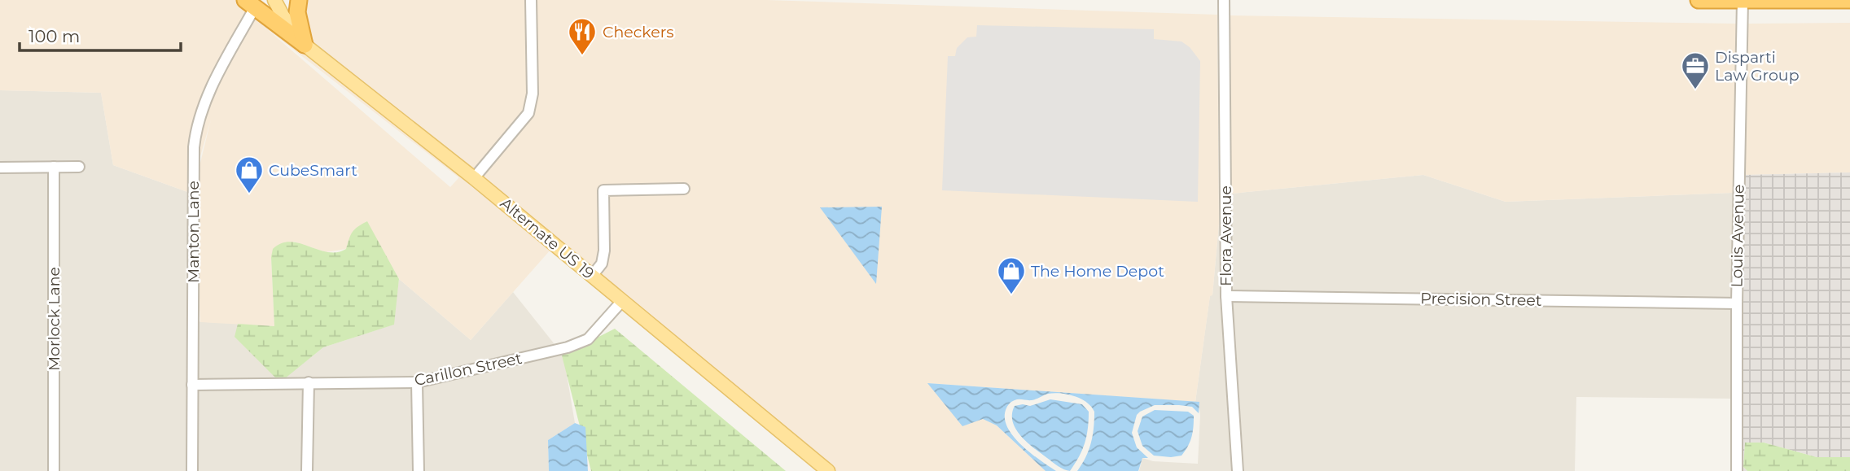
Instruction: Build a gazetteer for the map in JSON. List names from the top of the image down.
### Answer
{
  "streets": {
    "main road": ["Alternate US 19"],
    "street": [
      "Manton Lane",
      "Flora Avenue",
      "Louis Avenue",
      "Precision Street",
      "Morlock Lane",
      "Carillon Street"
    ]
  },
  "crossings": [
    ["Manton Lane", "Carillon Street"],
    ["Flora Avenue", "Precision Street"],
    ["Louis Avenue", "Precision Street"],
    ["Alternate US 19", "Carillon Street"]
  ],
  "places": {
    "restaurant": ["Checkers"],
    "office": ["Disparti Law Group"],
    "shop": ["CubeSmart", "The Home Depot"]
  },
  "scale_bar": "100 m"
}
